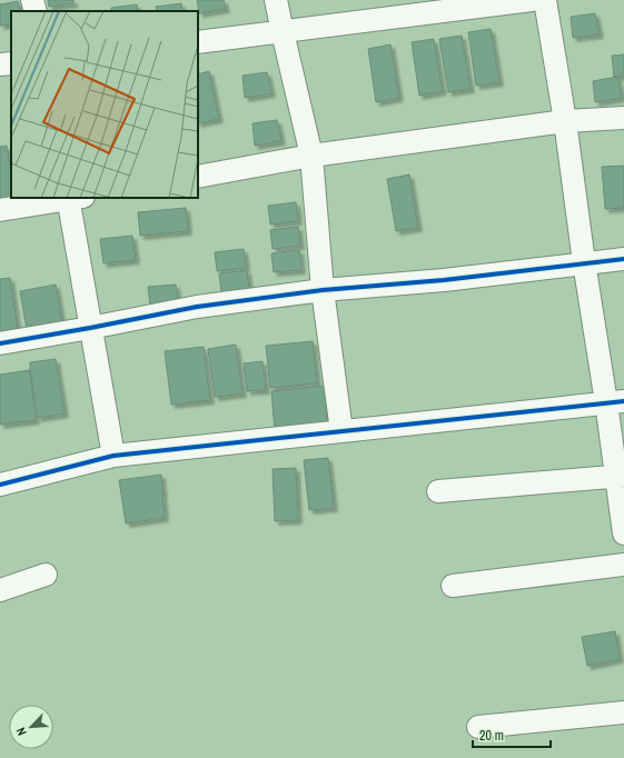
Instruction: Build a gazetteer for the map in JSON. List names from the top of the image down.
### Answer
{
  "scale_bar": "20 m",
  "north": "bottom left"
}
